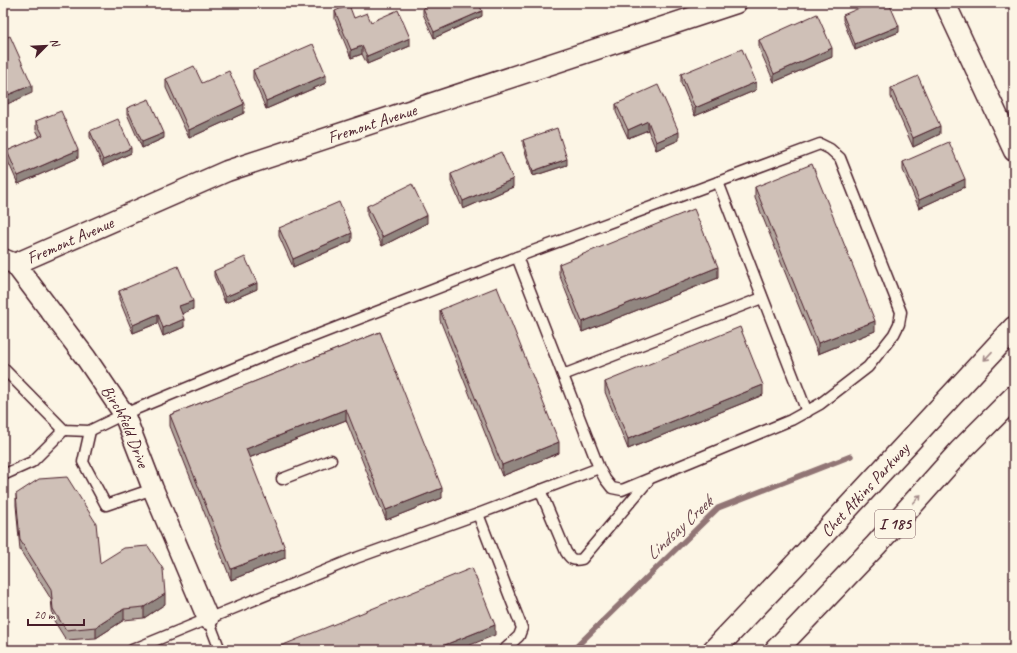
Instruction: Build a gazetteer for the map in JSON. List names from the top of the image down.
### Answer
{
  "streets": {
    "highway": ["Chet Atkins Parkway", "I 185"],
    "street": ["Fremont Avenue", "Birchfield Drive"]
  },
  "crossings": [
    ["Fremont Avenue", "Birchfield Drive"]
  ],
  "water": ["Lindsay Creek"],
  "scale_bar": "20 m",
  "north": "top right"
}
